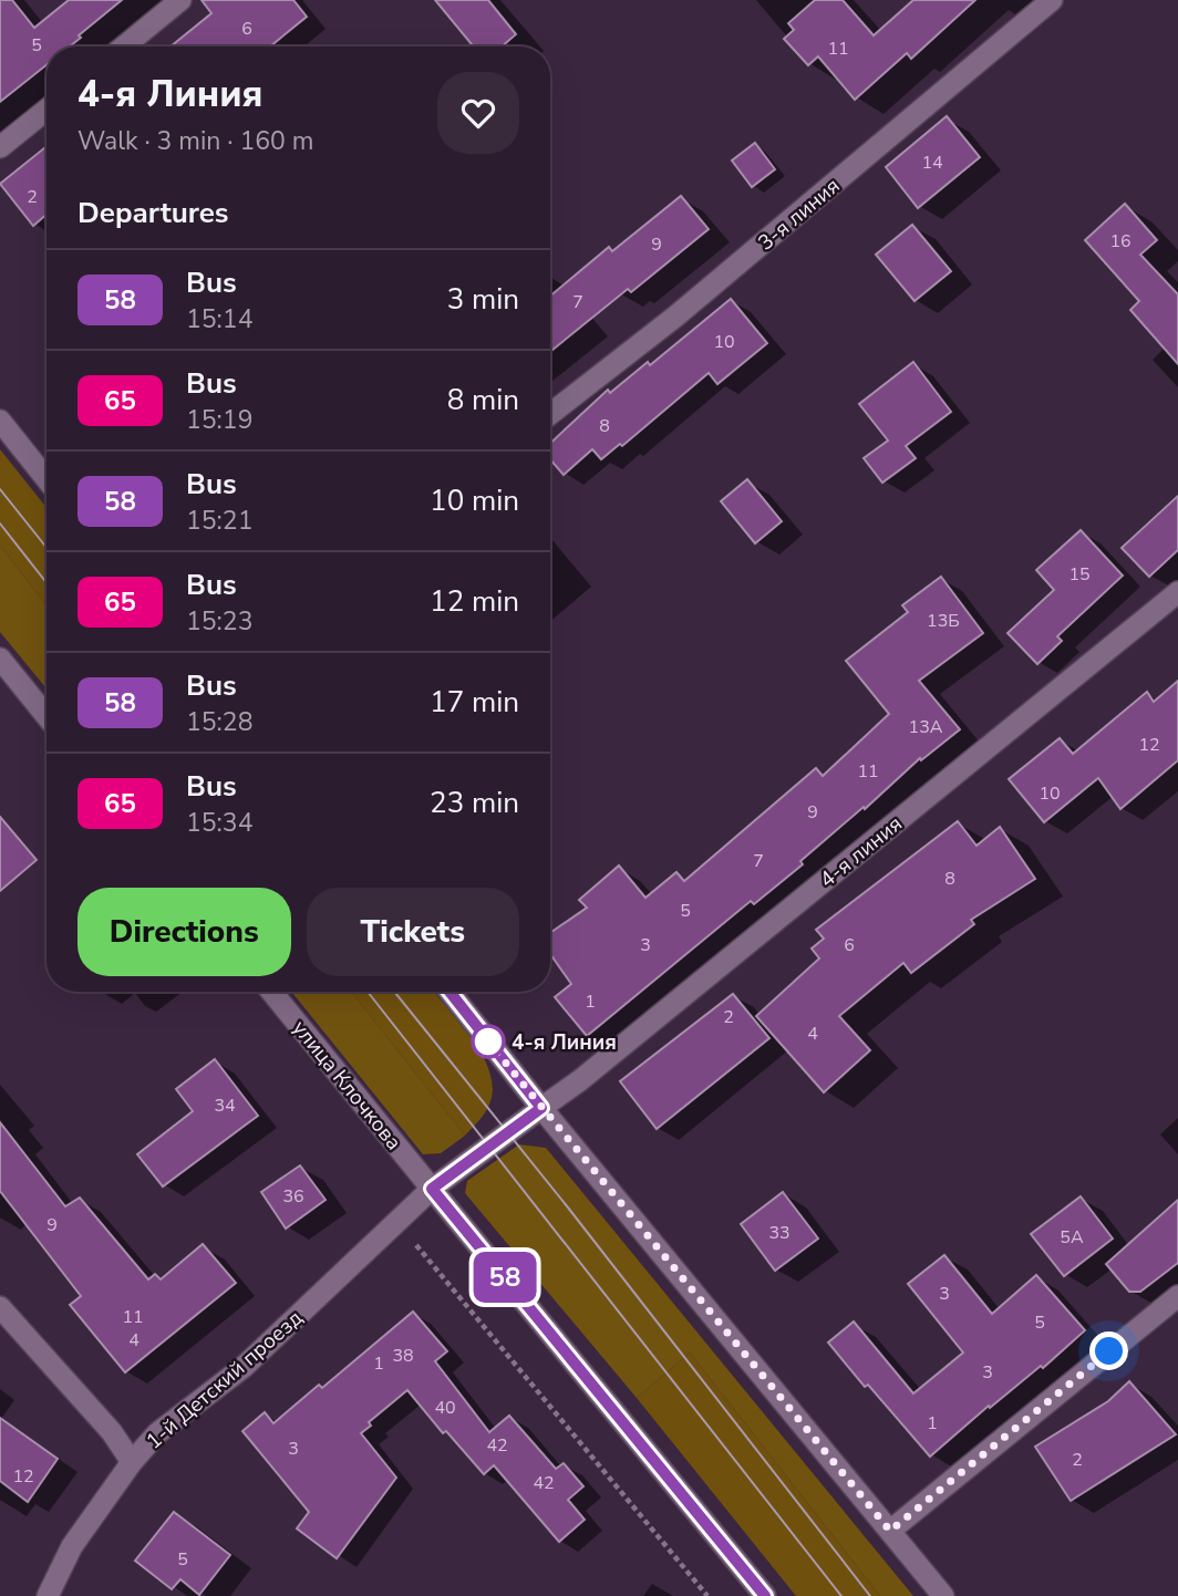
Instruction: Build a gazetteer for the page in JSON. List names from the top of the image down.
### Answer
{
  "streets": {
    "street": [
      "3-я линия",
      "4-я линия",
      "улица Клочкова",
      "1-й Детский проезд"
    ]
  },
  "crossings": [
    ["улица Клочкова", "1-й Детский проезд"]
  ],
  "places": ["4-я Линия"],
  "lines": ["bus line 58"],
  "house_numbers": [
    "6",
    "5",
    "11",
    "14",
    "2",
    "16",
    "9",
    "7",
    "10",
    "8",
    "15",
    "13Б",
    "13А",
    "12",
    "11",
    "10",
    "9",
    "7",
    "8",
    "5",
    "3",
    "6",
    "1",
    "2",
    "4",
    "34",
    "36",
    "9",
    "33",
    "5А",
    "3",
    "11",
    "5",
    "4",
    "38",
    "1",
    "3",
    "40",
    "1",
    "42",
    "3",
    "2",
    "12",
    "42",
    "5"
  ],
  "page": {
    "on_map": "58",
    "heading": [
      ["4-я Линия", "Walk · 3 min · 160 m"],
      "Departures"
    ],
    "list": [
      {
        "mark": "58",
        "name": "Bus",
        "note": "15:14",
        "value": "3 min"
      },
      {
        "mark": "65",
        "name": "Bus",
        "note": "15:19",
        "value": "8 min"
      },
      {
        "mark": "58",
        "name": "Bus",
        "note": "15:21",
        "value": "10 min"
      },
      {
        "mark": "65",
        "name": "Bus",
        "note": "15:23",
        "value": "12 min"
      },
      {
        "mark": "58",
        "name": "Bus",
        "note": "15:28",
        "value": "17 min"
      },
      {
        "mark": "65",
        "name": "Bus",
        "note": "15:34",
        "value": "23 min"
      }
    ],
    "buttons": ["Directions", "Tickets"]
  }
}
